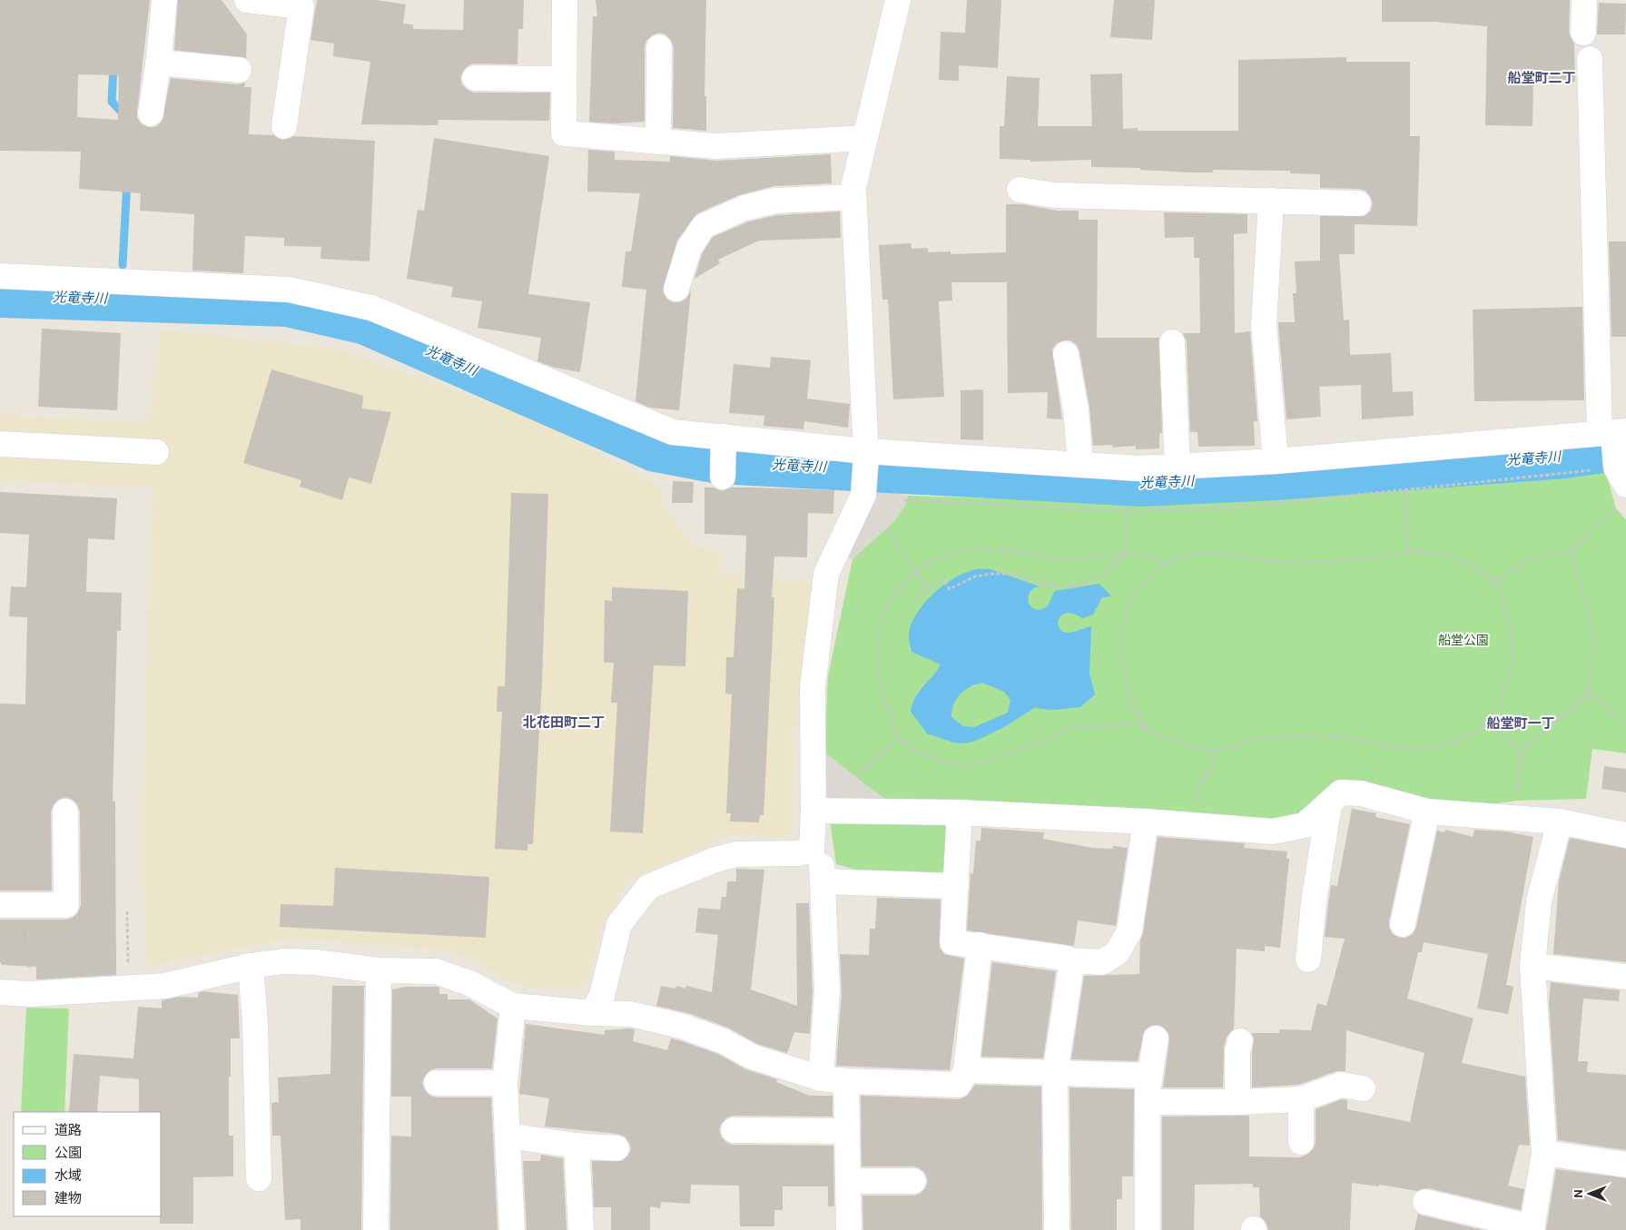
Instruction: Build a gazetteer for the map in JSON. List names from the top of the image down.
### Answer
{
  "districts": ["船堂町二丁", "北花田町二丁", "船堂町一丁"],
  "water": ["光竜寺川"],
  "parks": ["船堂公園"],
  "legend": [
    "道路",
    "公園",
    "水域",
    "建物"
  ],
  "north": "left"
}
